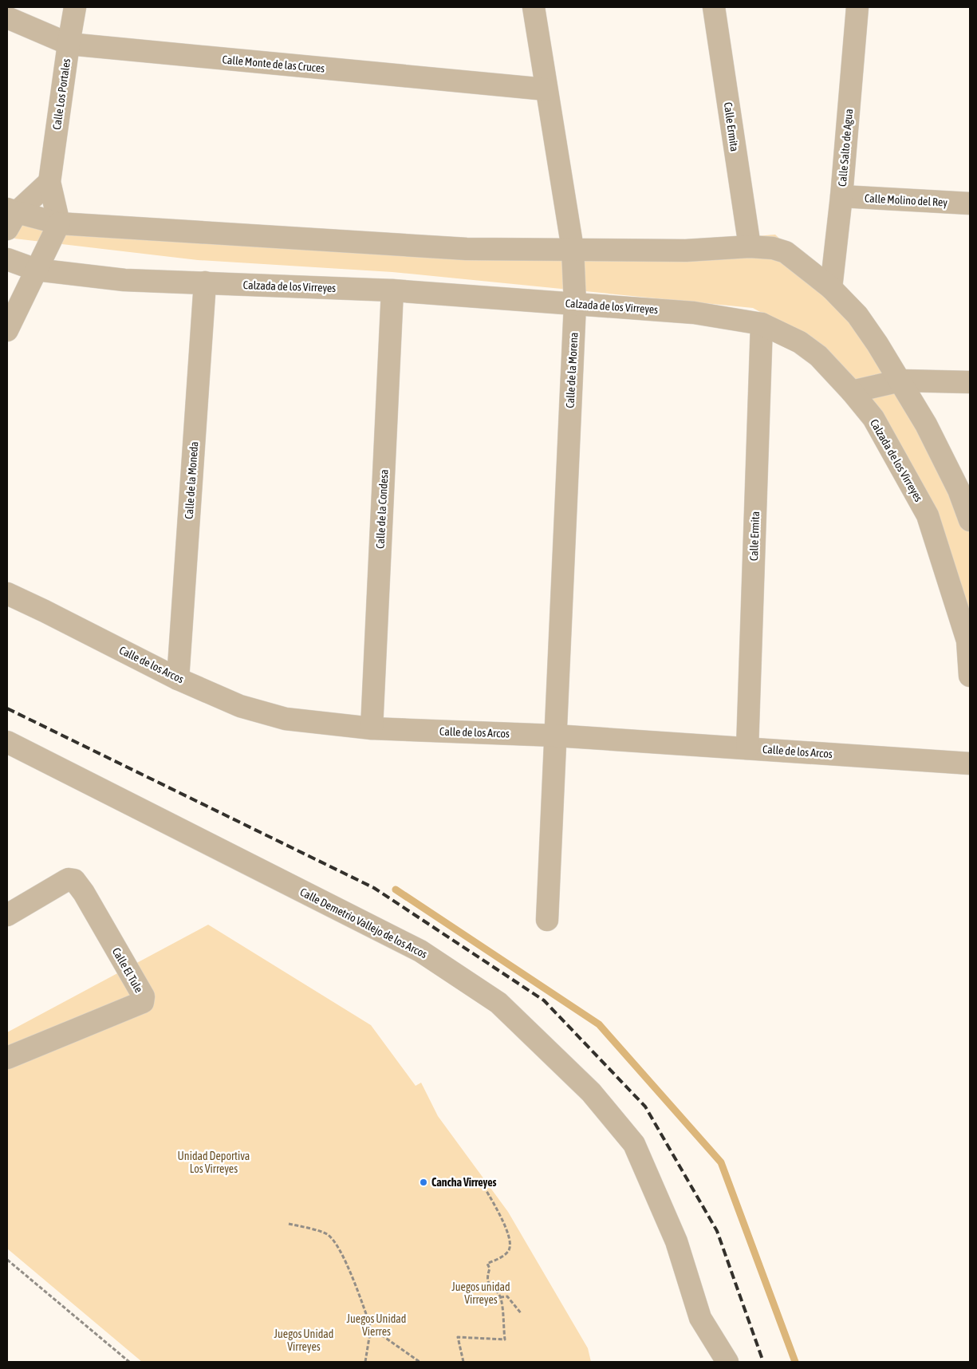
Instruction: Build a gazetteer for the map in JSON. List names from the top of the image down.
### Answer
{
  "streets": {
    "street": [
      "Calle Monte de las Cruces",
      "Calle Los Portales",
      "Calle Ermita",
      "Calle Salto de Agua",
      "Calle Molino del Rey",
      "Calzada de los Virreyes",
      "Calle de la Morena",
      "Calle de la Moneda",
      "Calle de la Condesa",
      "Calle de los Arcos",
      "Calle Demetrio Vallejo de los Arcos",
      "Calle El Tule"
    ]
  },
  "crossings": [
    ["Calle Monte de las Cruces", "Calle Los Portales"],
    ["Calle Monte de las Cruces", "Calle de la Morena"],
    ["Calle Ermita", "Calzada de los Virreyes"],
    ["Calle Ermita", "Calle de los Arcos"],
    ["Calle Salto de Agua", "Calle Molino del Rey"],
    ["Calzada de los Virreyes", "Calle de la Morena"],
    ["Calzada de los Virreyes", "Calle de la Moneda"],
    ["Calzada de los Virreyes", "Calle de la Condesa"],
    ["Calle de la Morena", "Calle de los Arcos"],
    ["Calle de la Moneda", "Calle de los Arcos"],
    ["Calle de la Condesa", "Calle de los Arcos"]
  ],
  "parks": [
    "Unidad Deportiva Los Virreyes",
    "Juegos unidad Virreyes",
    "Juegos Unidad Vierres",
    "Juegos Unidad Virreyes"
  ],
  "places": ["Cancha Virreyes"]
}
